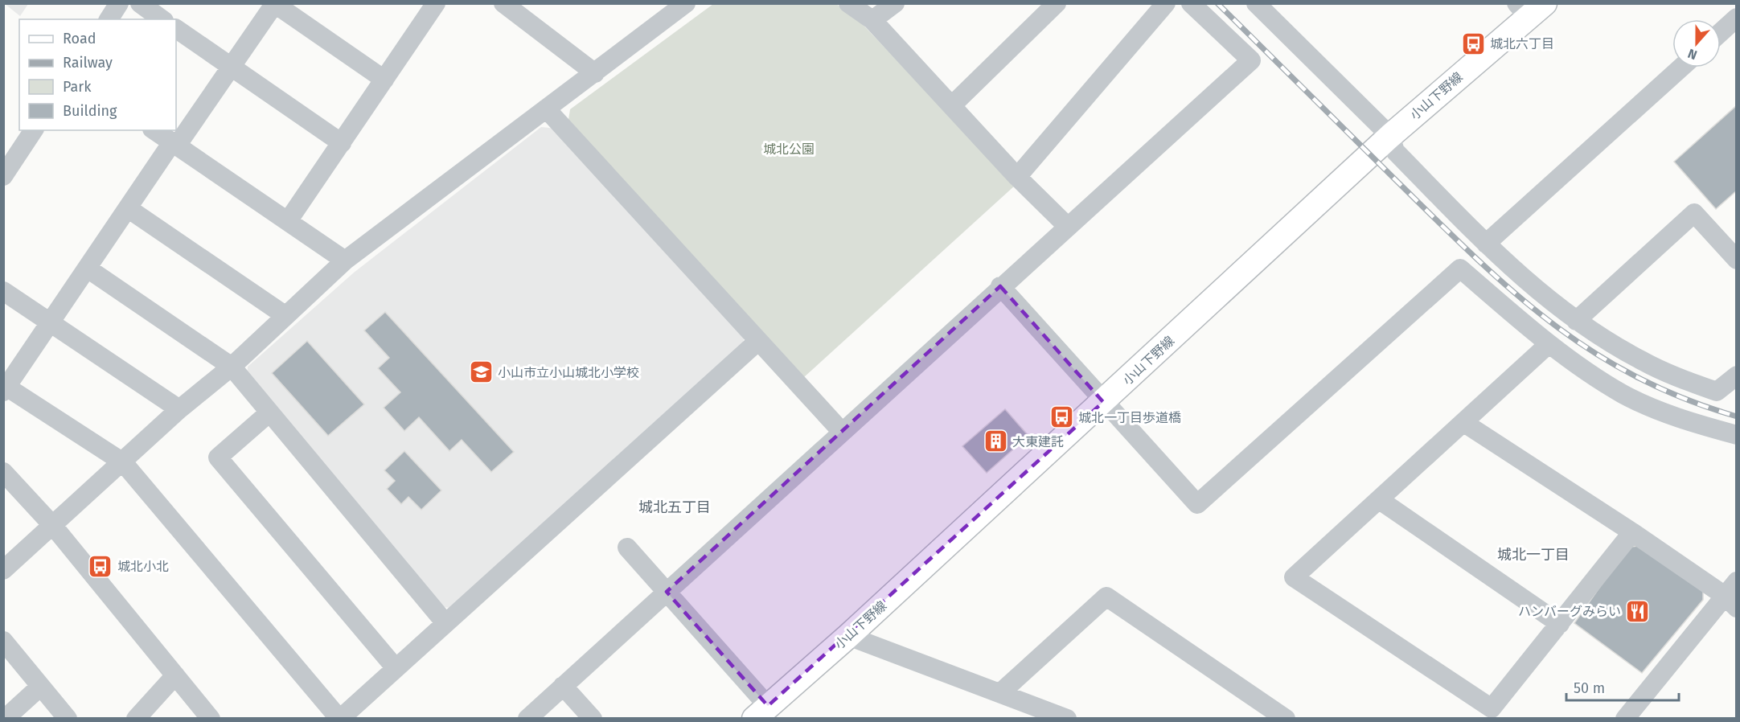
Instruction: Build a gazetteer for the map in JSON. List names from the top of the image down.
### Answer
{
  "streets": {
    "main road": ["小山下野線"]
  },
  "districts": ["城北五丁目", "城北一丁目"],
  "parks": ["城北公園"],
  "places": {
    "bus stop": ["城北六丁目", "城北一丁目歩道橋", "城北小北"],
    "school or university": ["小山市立小山城北小学校"],
    "building": ["大東建託"],
    "restaurant": ["ハンバーグみらい"]
  },
  "legend": [
    "Road",
    "Railway",
    "Park",
    "Building"
  ],
  "scale_bar": "50 m",
  "north": "bottom"
}
